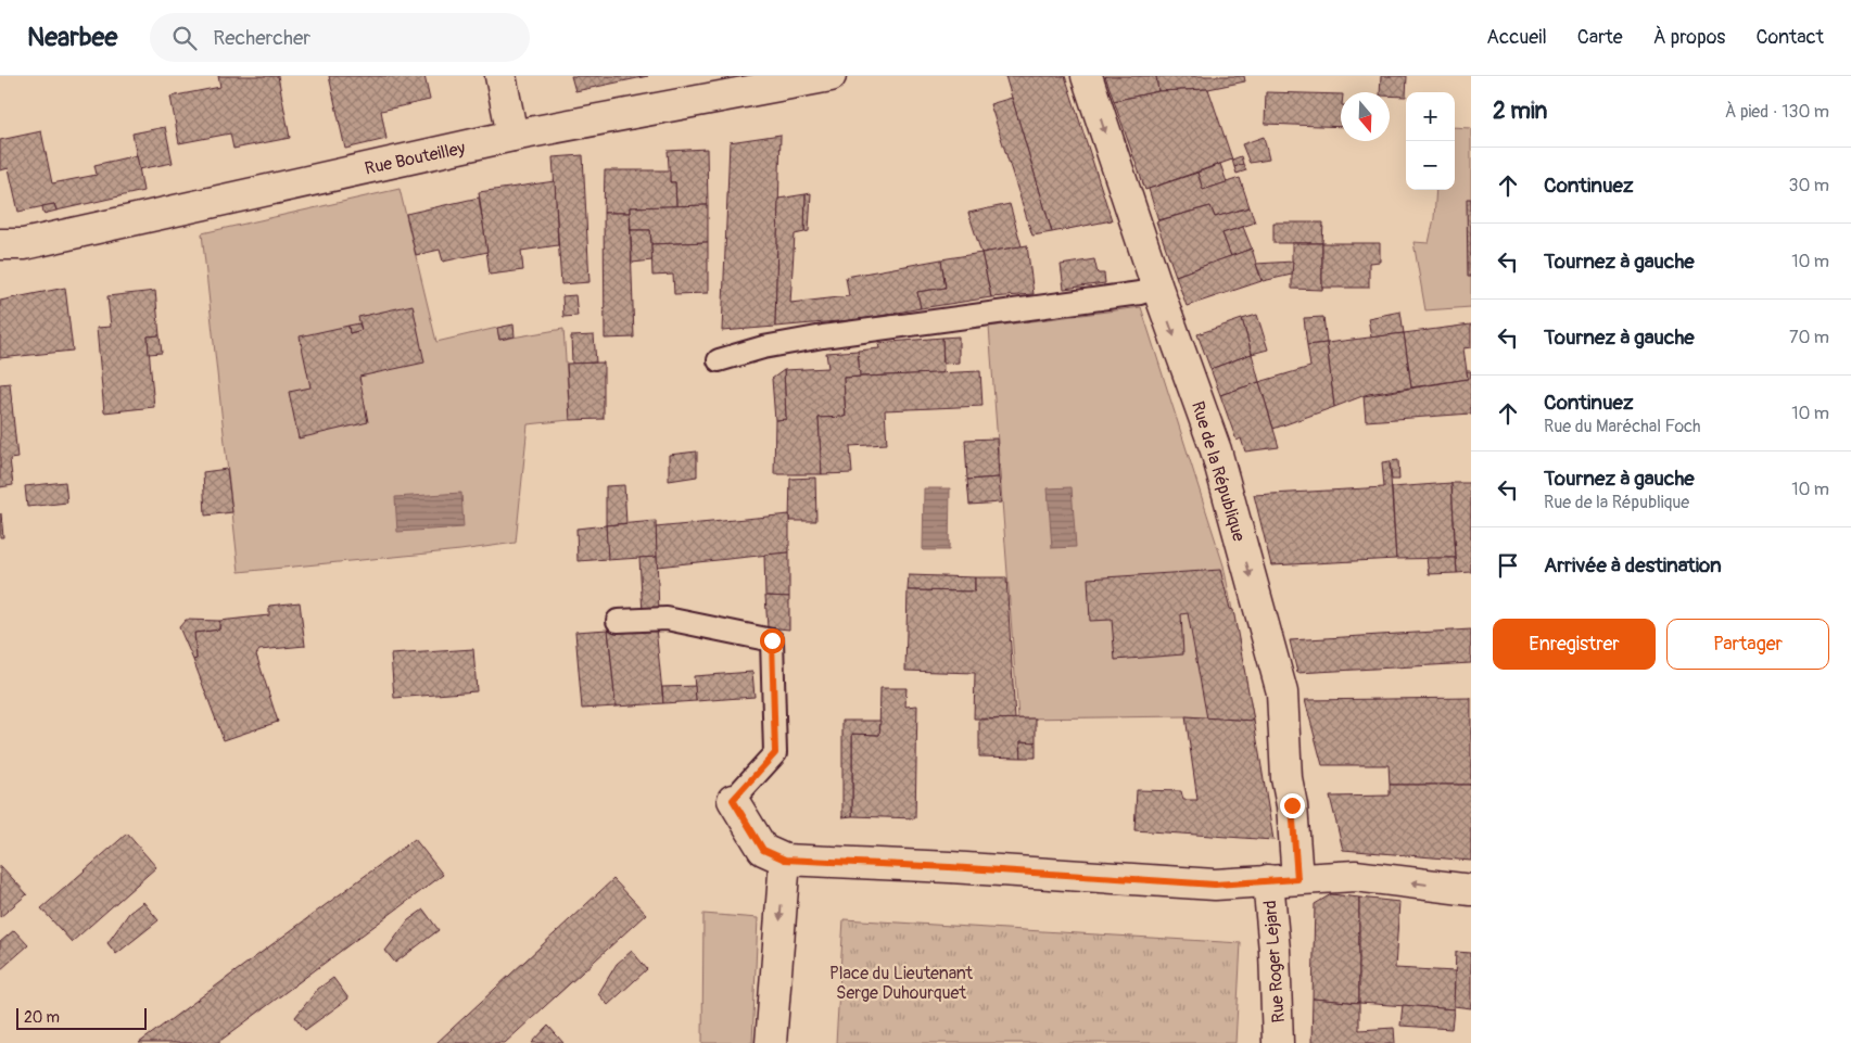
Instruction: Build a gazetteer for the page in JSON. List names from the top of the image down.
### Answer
{
  "streets": {
    "street": ["Rue Bouteilley", "Rue de la République", "Rue Roger Lejard"]
  },
  "one_way": ["Rue de la République"],
  "parks": ["Place du Lieutenant Serge Duhourquet"],
  "scale_bar": "20 m",
  "north": "bottom",
  "page": {
    "header": "Nearbee",
    "search": "Rechercher",
    "nav": [
      "Accueil",
      "Carte",
      "À propos",
      "Contact"
    ],
    "heading": ["2 min", "À pied · 130 m"],
    "map_buttons": ["+", "−"],
    "list": [
      ["Continuez", "30 m"],
      ["Tournez à gauche", "10 m"],
      ["Tournez à gauche", "70 m"],
      ["Continuez", "Rue du Maréchal Foch", "10 m"],
      ["Tournez à gauche", "Rue de la République", "10 m"],
      "Arrivée à destination"
    ],
    "buttons": ["Enregistrer", "Partager"],
    "scale": "20 m"
  }
}
